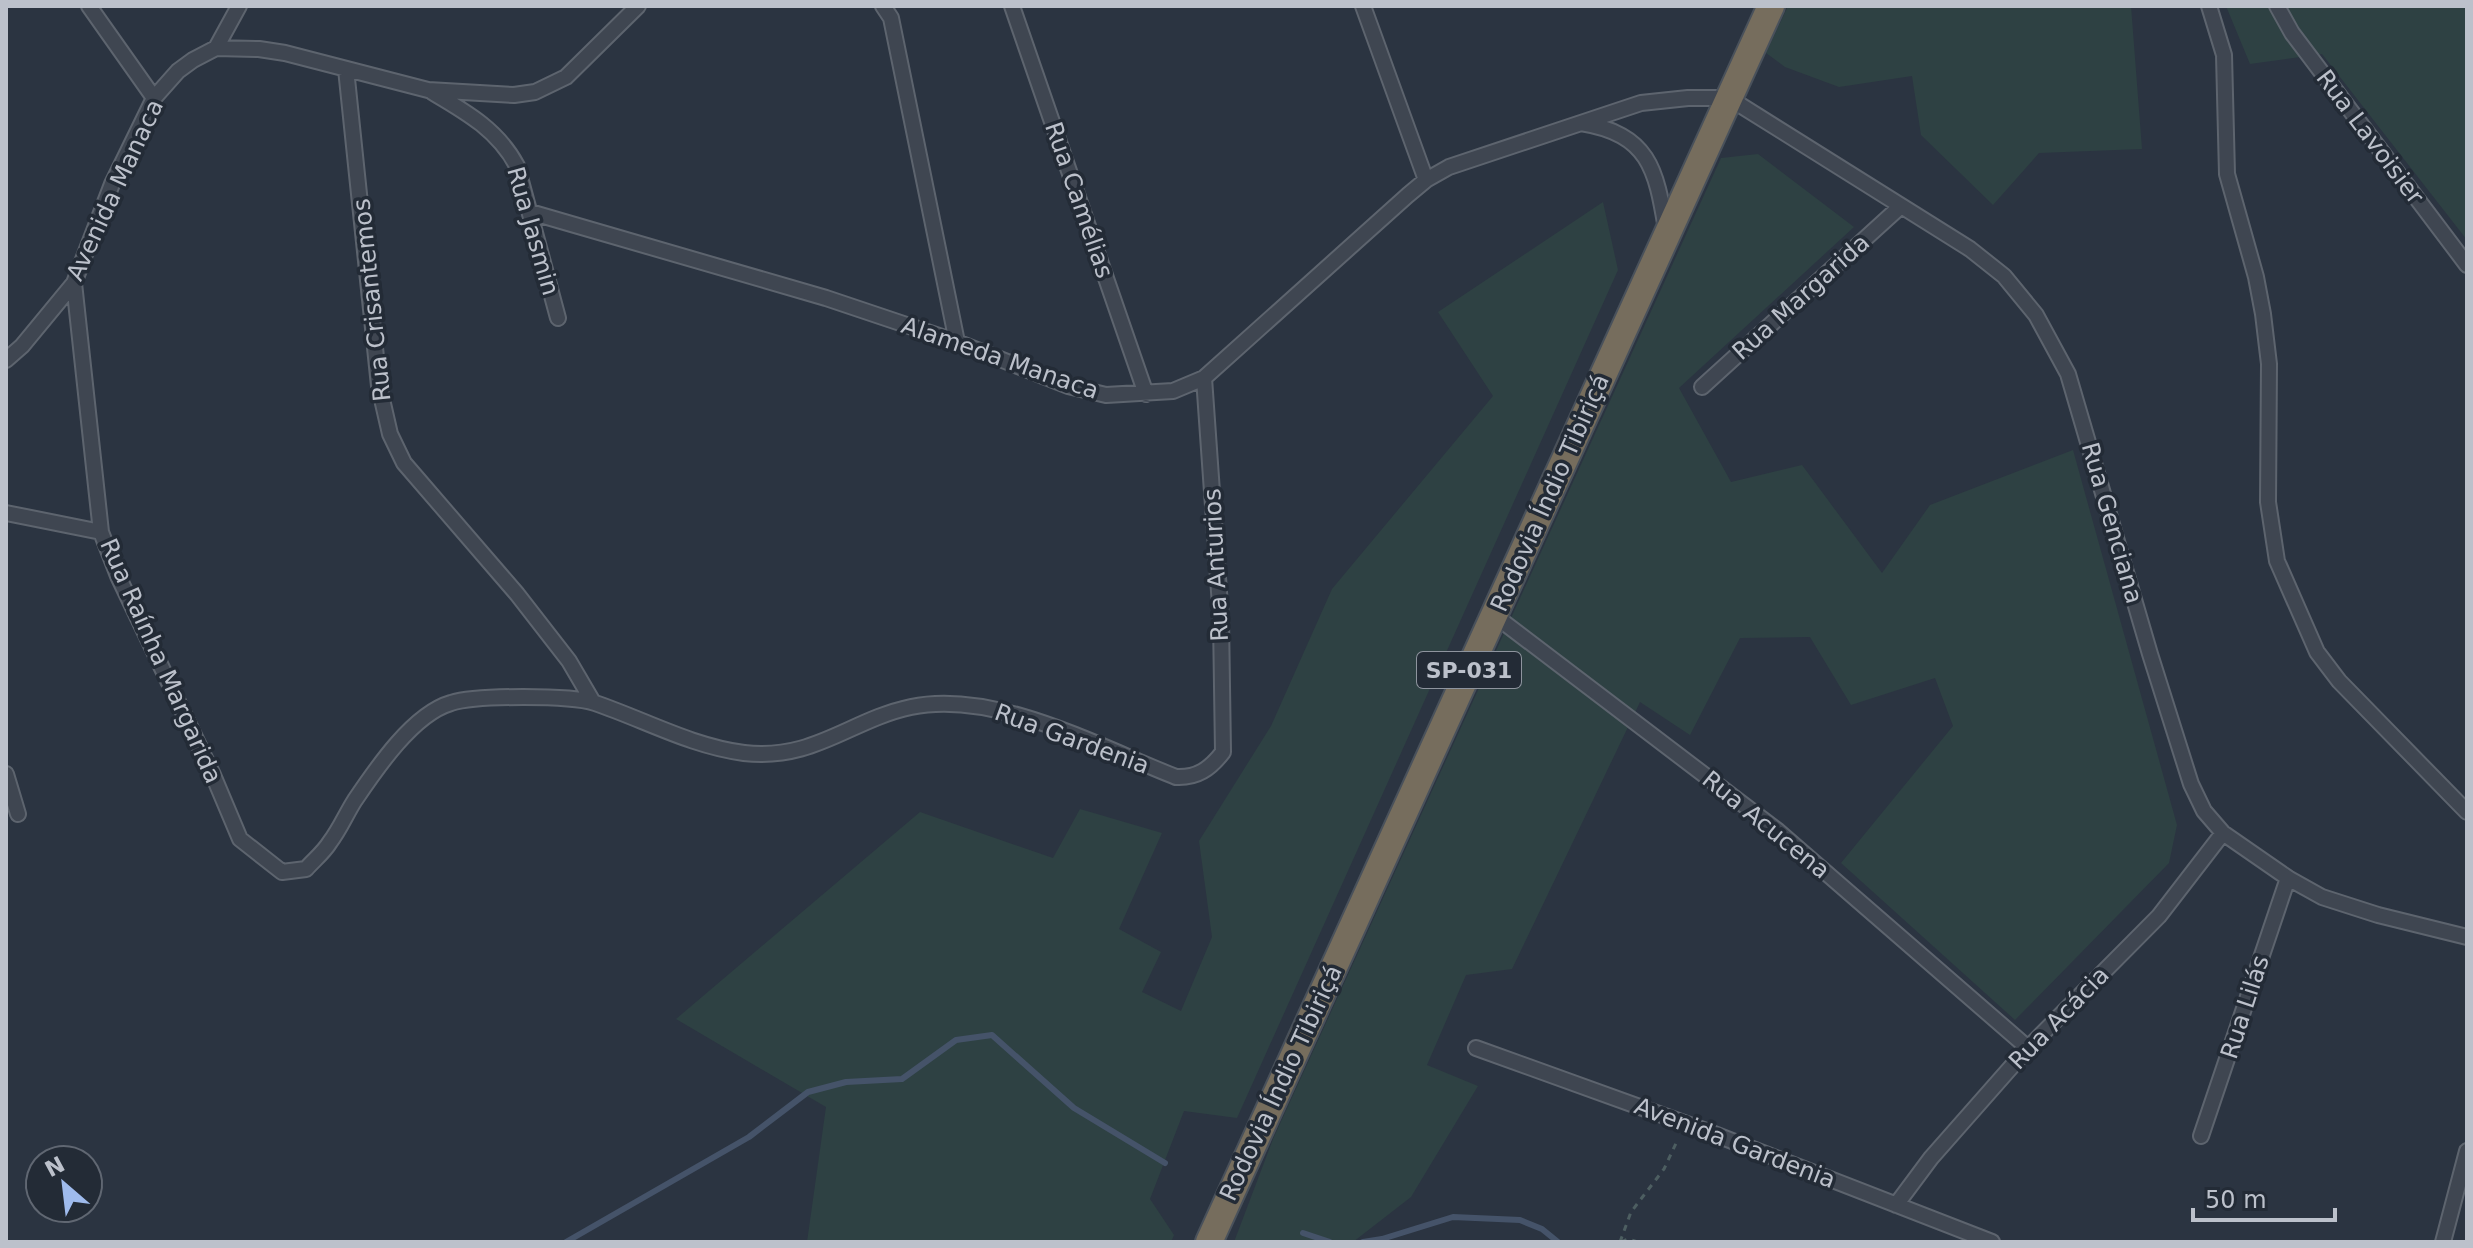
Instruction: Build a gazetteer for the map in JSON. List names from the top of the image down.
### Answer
{
  "streets": {
    "highway": ["Rodovia Índio Tibiriçá", "SP-031"],
    "street": [
      "Rua Lavoisier",
      "Avenida Manaca",
      "Rua Camélias",
      "Rua Jasmin",
      "Rua Margarida",
      "Rua Crisantemos",
      "Alameda Manaca",
      "Rua Genciana",
      "Rua Anturios",
      "Rua Raínha Margarida",
      "Rua Gardenia",
      "Rua Acucena",
      "Rua Lilás",
      "Rua Acácia",
      "Avenida Gardenia"
    ]
  },
  "crossings": [
    ["Avenida Manaca", "Rua Raínha Margarida"],
    ["Rua Camélias", "Alameda Manaca"],
    ["Rua Jasmin", "Alameda Manaca"],
    ["Rua Margarida", "Rua Genciana"],
    ["Rua Crisantemos", "Rua Gardenia"],
    ["Alameda Manaca", "Rodovia Índio Tibiriçá"],
    ["Alameda Manaca", "Rua Genciana"],
    ["Alameda Manaca", "Rua Anturios"],
    ["Rodovia Índio Tibiriçá", "Rua Genciana"],
    ["Rodovia Índio Tibiriçá", "Rua Acucena"],
    ["Rua Genciana", "Rua Lilás"],
    ["Rua Genciana", "Rua Acácia"],
    ["Rua Anturios", "Rua Gardenia"],
    ["Rua Raínha Margarida", "Rua Gardenia"],
    ["Rua Acucena", "Rua Acácia"],
    ["Rua Acácia", "Avenida Gardenia"]
  ],
  "scale_bar": "50 m",
  "north": "top left"
}
